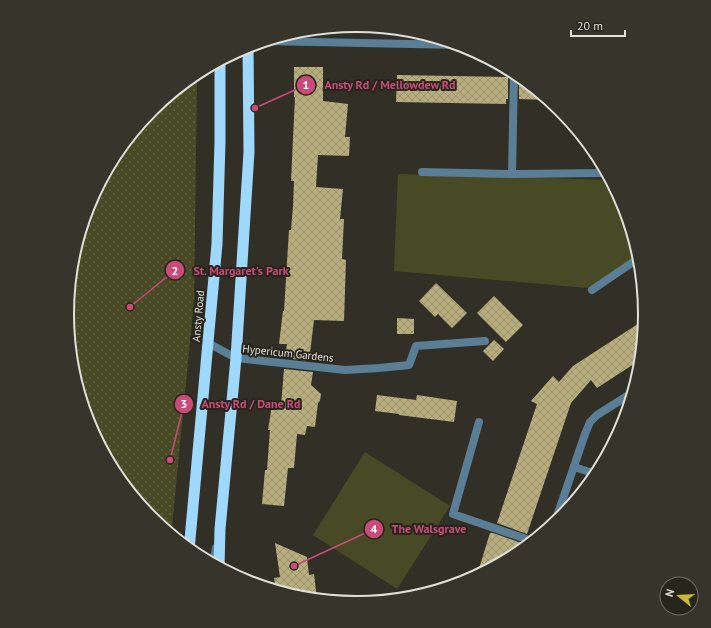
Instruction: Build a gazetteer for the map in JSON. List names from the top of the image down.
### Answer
{
  "streets": {
    "highway": ["Ansty Road"],
    "street": ["Hypericum Gardens"]
  },
  "crossings": [
    ["Ansty Road", "Hypericum Gardens"]
  ],
  "places": [
    "Ansty Rd / Mellowdew Rd",
    "St. Margaret's Park",
    "Ansty Rd / Dane Rd",
    "The Walsgrave"
  ],
  "scale_bar": "20 m",
  "north": "left"
}
